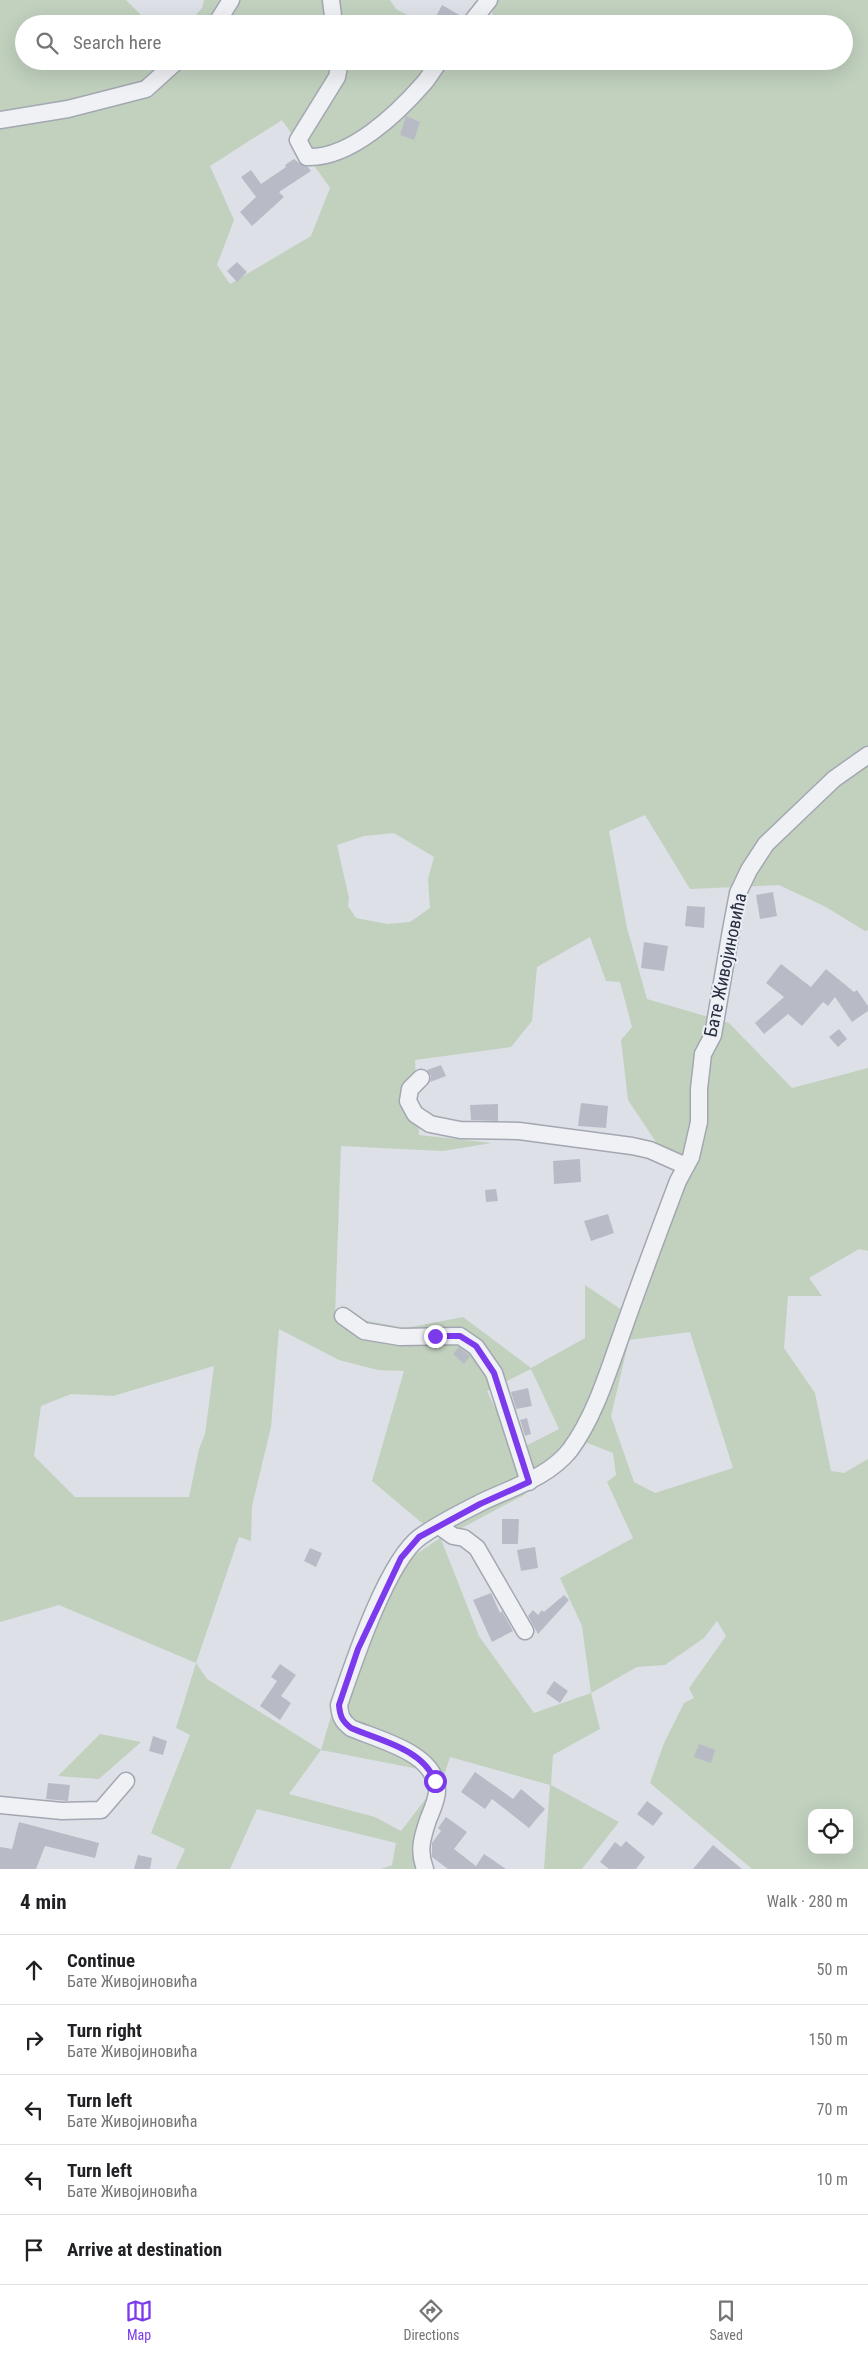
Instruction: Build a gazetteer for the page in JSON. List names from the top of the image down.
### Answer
{
  "streets": {
    "street": ["Бате Живојиновића"]
  },
  "page": {
    "search": "Search here",
    "heading": ["4 min", "Walk · 280 m"],
    "list": [
      ["Continue", "Бате Живојиновића", "50 m"],
      ["Turn right", "Бате Живојиновића", "150 m"],
      ["Turn left", "Бате Живојиновића", "70 m"],
      ["Turn left", "Бате Живојиновића", "10 m"],
      "Arrive at destination"
    ],
    "nav": ["Map", "Directions", "Saved"]
  }
}
